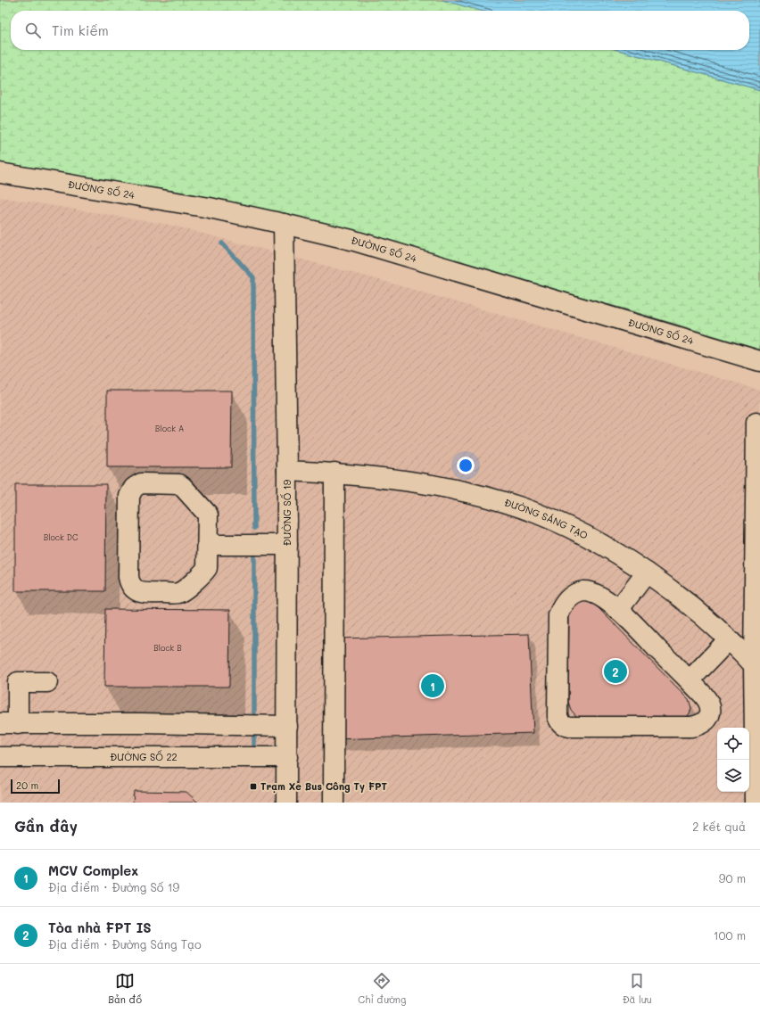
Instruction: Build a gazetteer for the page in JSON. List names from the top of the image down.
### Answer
{
  "streets": {
    "street": [
      "ĐƯỜNG SỐ 24",
      "ĐƯỜNG SỐ 19",
      "ĐƯỜNG SÁNG TẠO",
      "ĐƯỜNG SỐ 22"
    ]
  },
  "crossings": [
    ["ĐƯỜNG SỐ 24", "ĐƯỜNG SỐ 19"],
    ["ĐƯỜNG SỐ 19", "ĐƯỜNG SÁNG TẠO"],
    ["ĐƯỜNG SỐ 19", "ĐƯỜNG SỐ 22"]
  ],
  "places": {
    "transit": ["Trạm Xe Bus Công Ty FPT"]
  },
  "house_numbers": ["Block A", "Block DC", "Block B"],
  "scale_bar": "20 m",
  "page": {
    "search": "Tìm kiếm",
    "pins": ["2", "1"],
    "scale": "20 m",
    "heading": ["Gần đây", "2 kết quả"],
    "list": [
      {
        "mark": "1",
        "name": "MCV Complex",
        "note": "Địa điểm · Đường Số 19",
        "value": "90 m"
      },
      {
        "mark": "2",
        "name": "Tòa nhà FPT IS",
        "note": "Địa điểm · Đường Sáng Tạo",
        "value": "100 m"
      }
    ],
    "nav": ["Bản đồ", "Chỉ đường", "Đã lưu"]
  }
}
